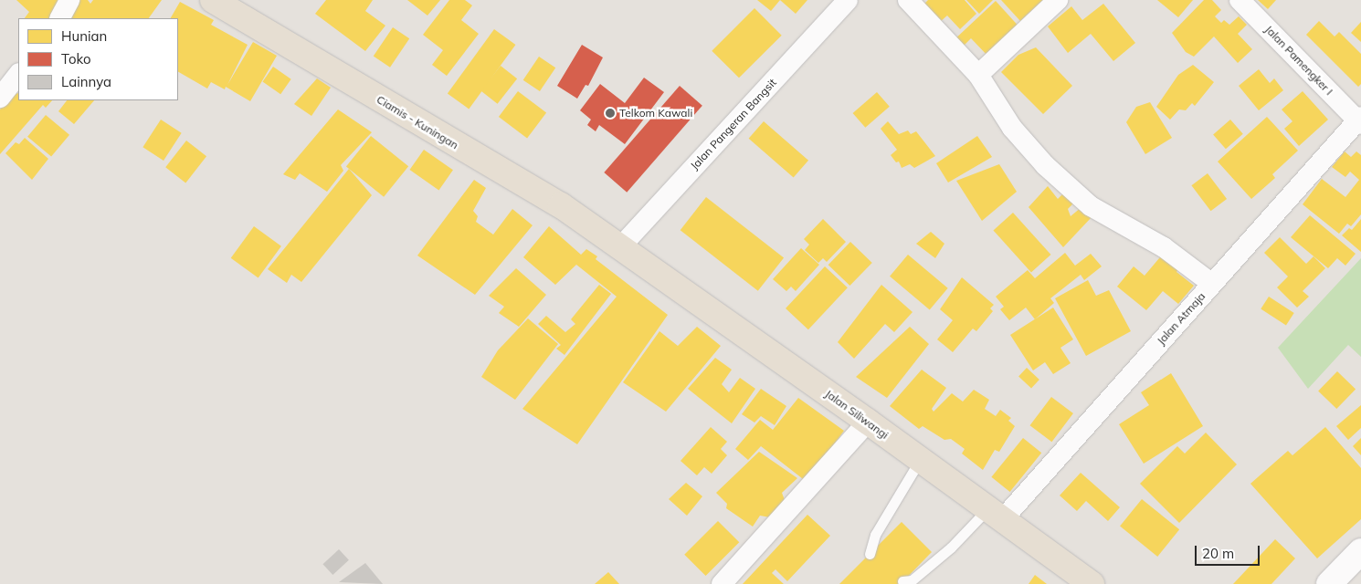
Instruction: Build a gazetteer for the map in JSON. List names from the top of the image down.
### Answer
{
  "streets": {
    "highway": ["Ciamis - Kuningan", "Jalan Siliwangi"],
    "street": ["Jalan Pamengker I", "Jalan Pangeran Bangsit", "Jalan Atmaja"]
  },
  "crossings": [
    ["Jalan Pamengker I", "Jalan Atmaja"],
    ["Ciamis - Kuningan", "Jalan Pangeran Bangsit"],
    ["Ciamis - Kuningan", "Jalan Siliwangi"],
    ["Jalan Pangeran Bangsit", "Jalan Siliwangi"],
    ["Jalan Atmaja", "Jalan Siliwangi"]
  ],
  "places": ["Telkom Kawali"],
  "legend": ["Hunian", "Toko", "Lainnya"],
  "scale_bar": "20 m"
}
